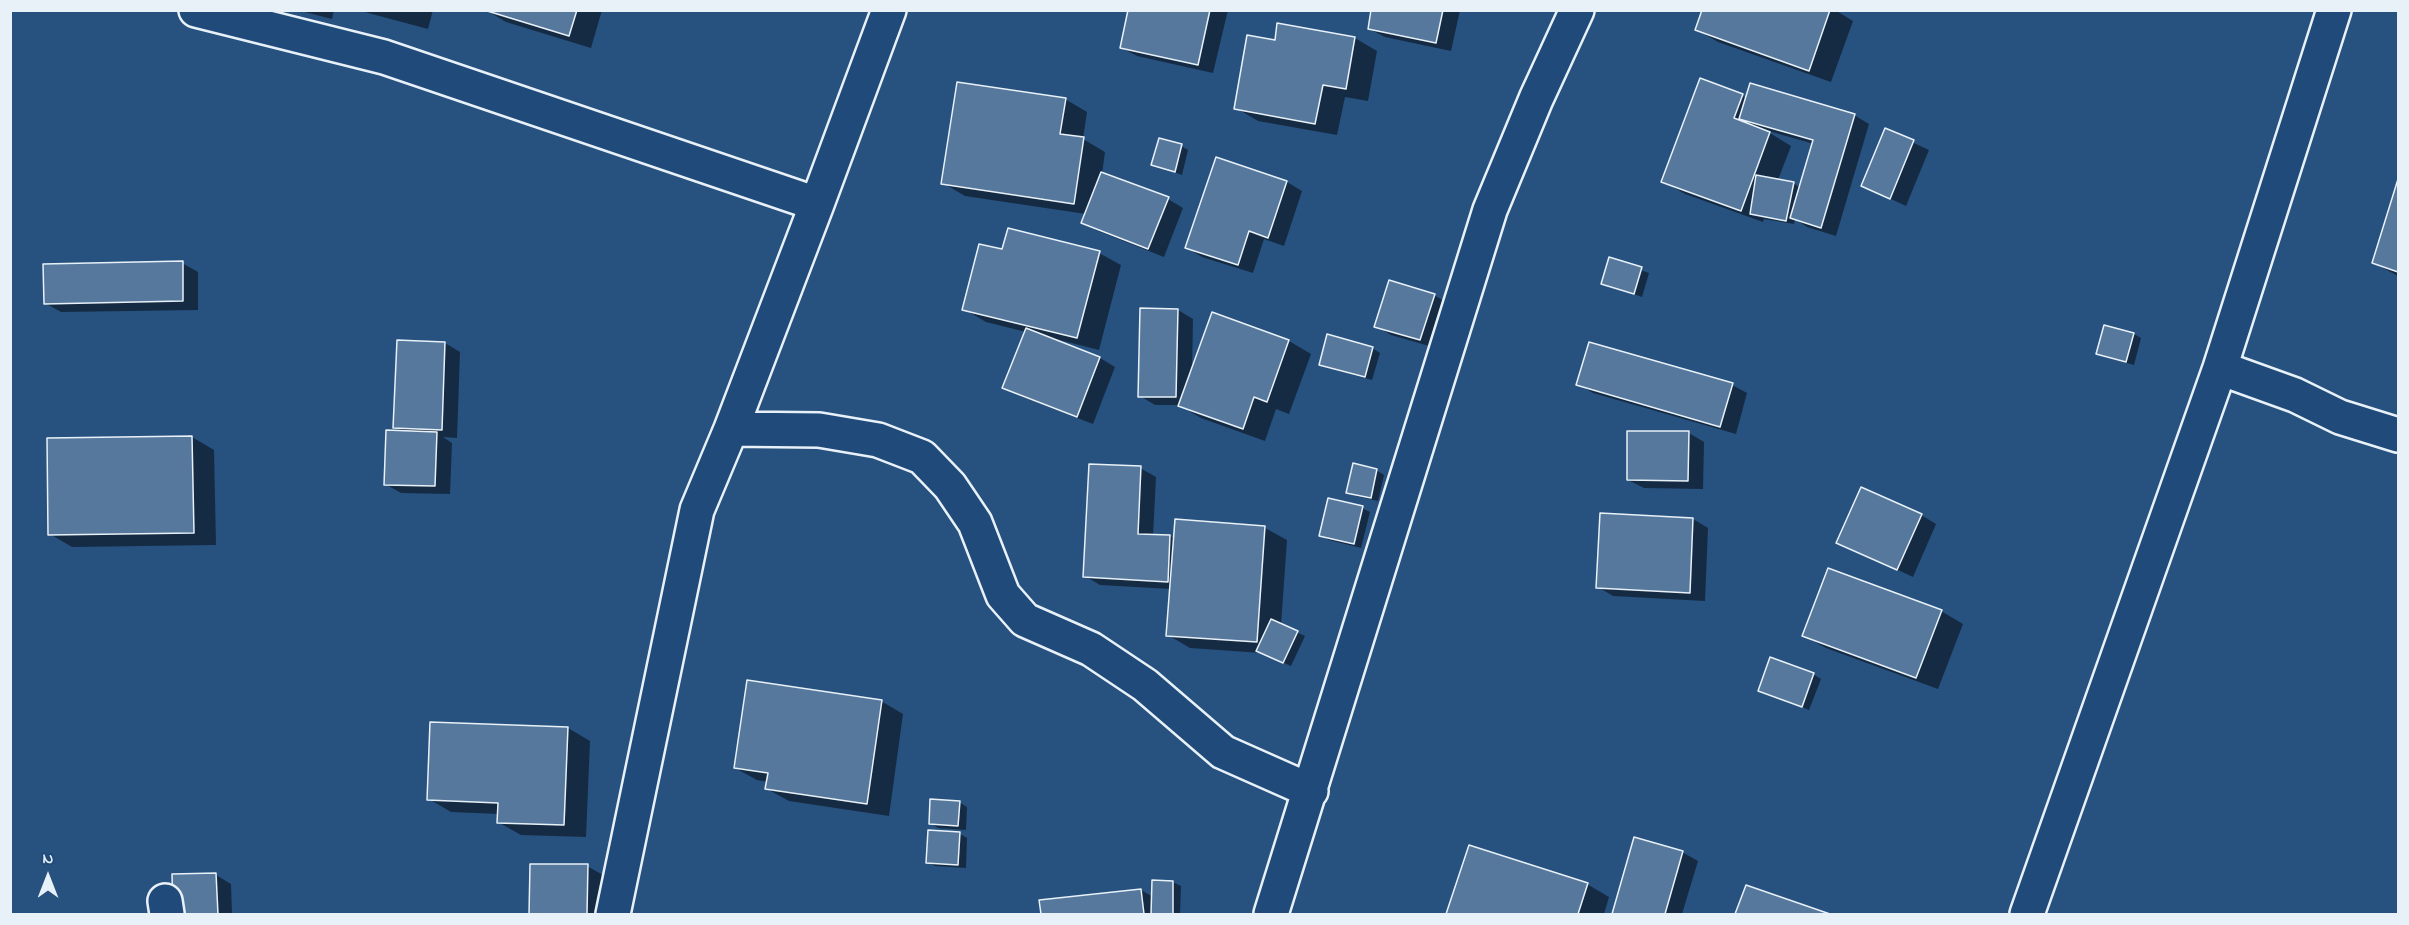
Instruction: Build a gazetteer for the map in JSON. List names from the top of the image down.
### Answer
{
  "north": "top"
}
